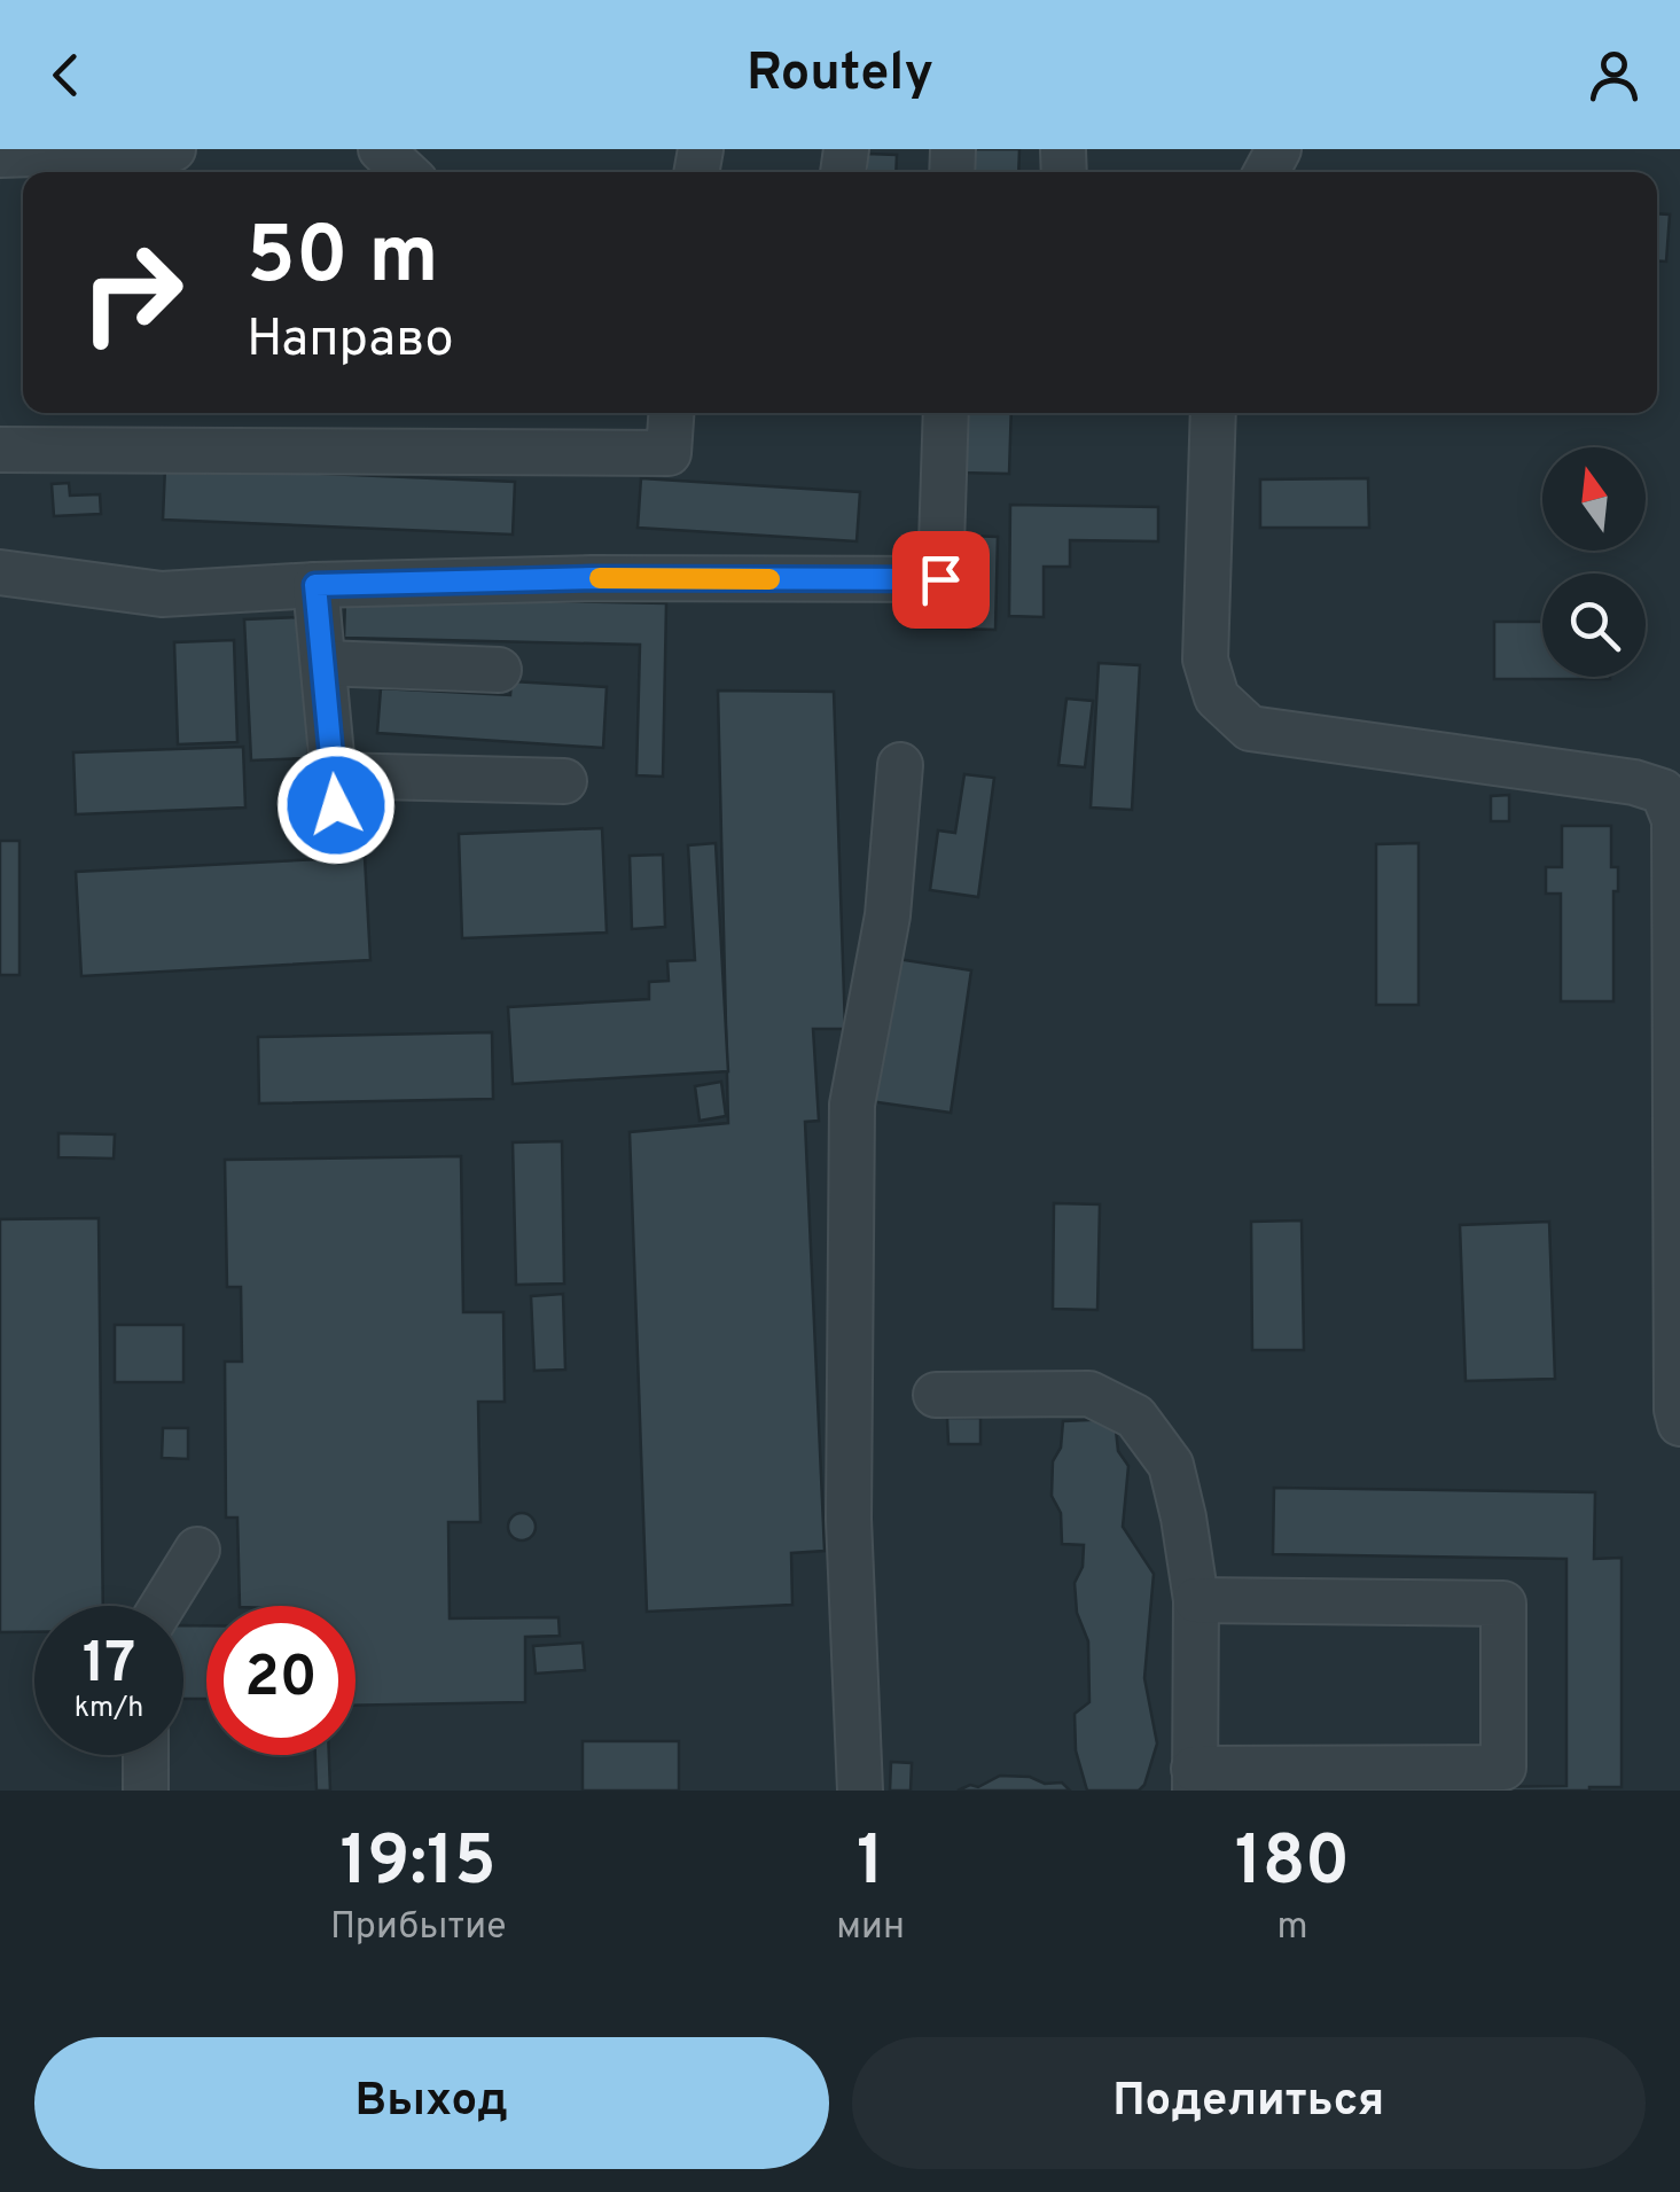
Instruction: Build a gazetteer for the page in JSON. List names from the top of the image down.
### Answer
{
  "north": "top",
  "page": {
    "header": "Routely",
    "turn": ["50 m", "Направо"],
    "speed": "17 km/h",
    "limit": "20",
    "eta": [
      "19:15",
      "Прибытие",
      "1",
      "мин",
      "180",
      "m"
    ],
    "buttons": ["Выход", "Поделиться"]
  }
}
